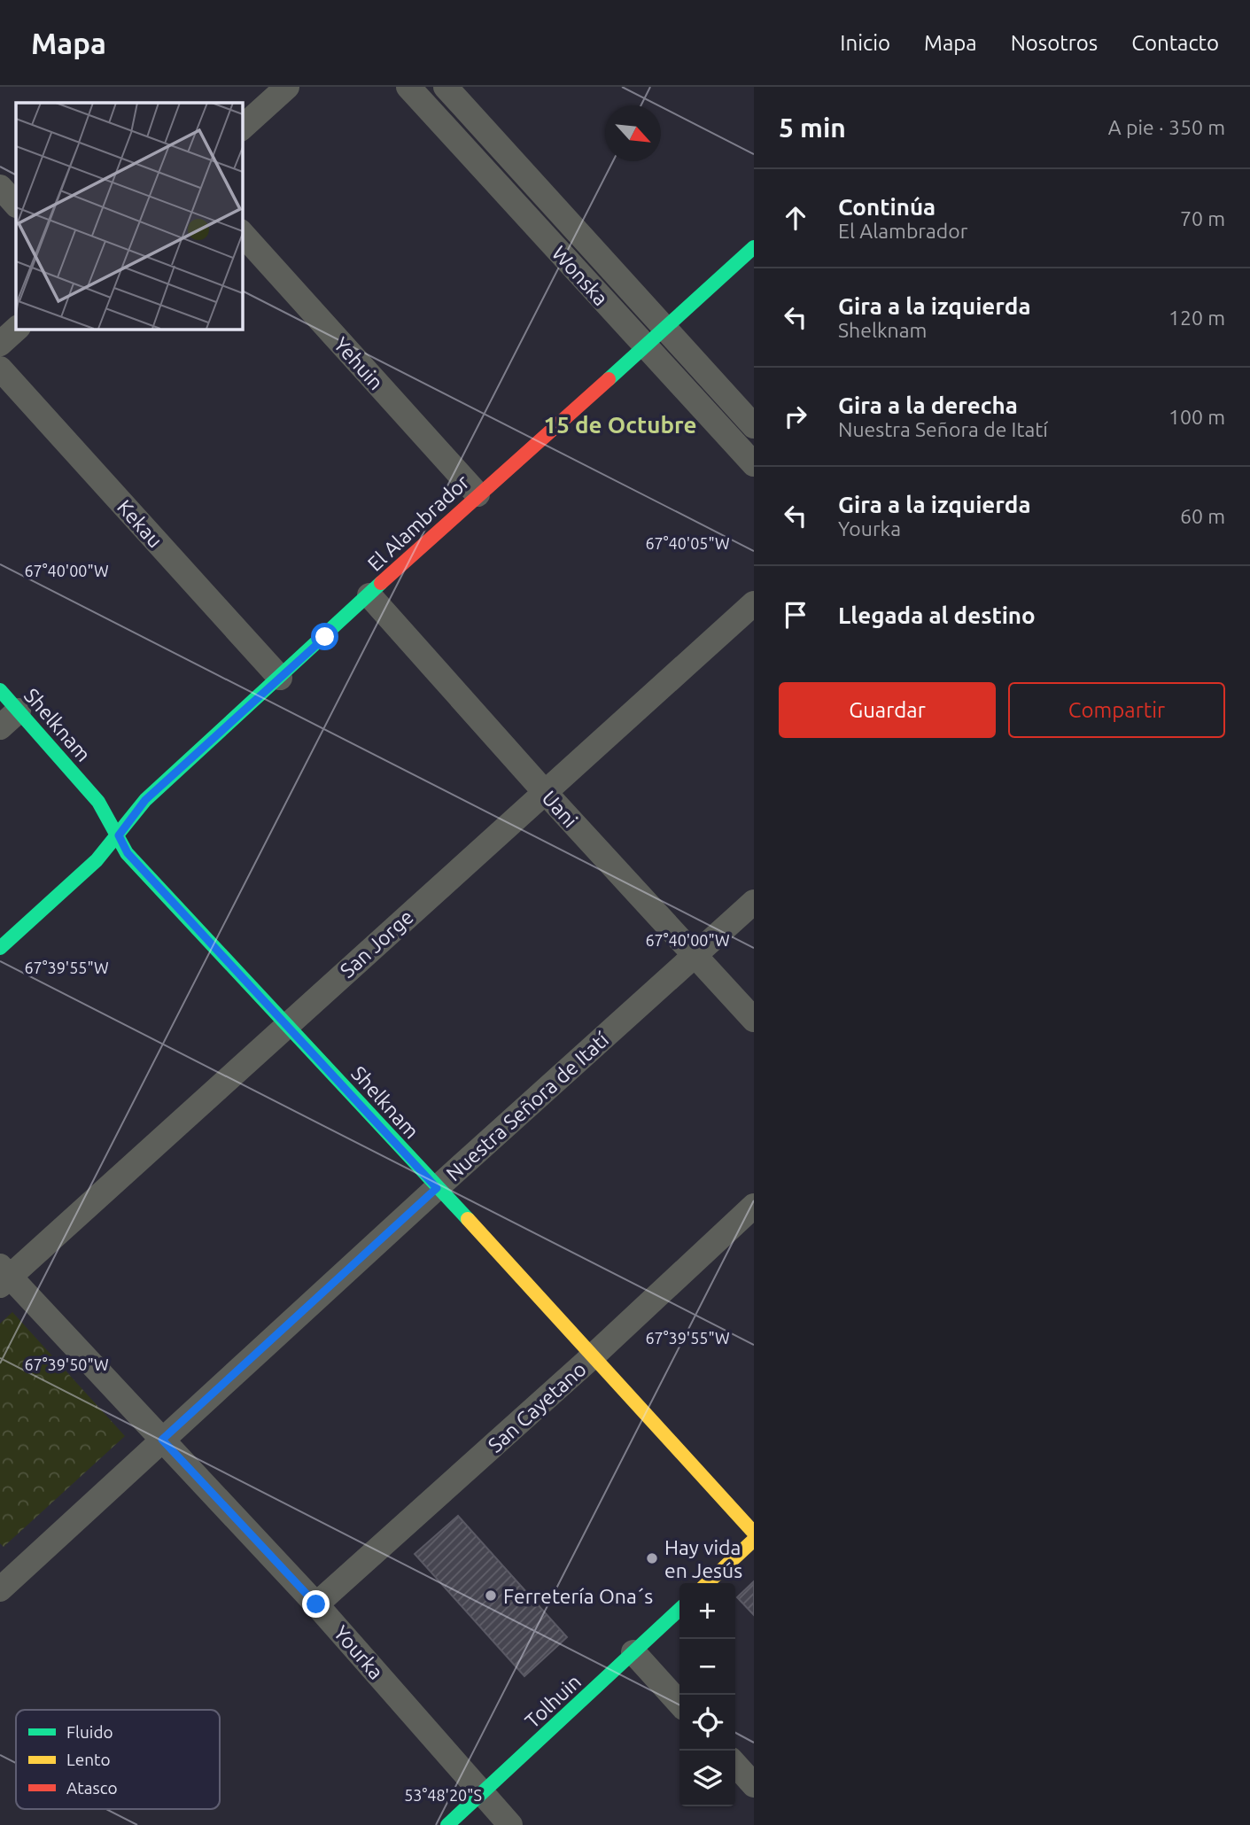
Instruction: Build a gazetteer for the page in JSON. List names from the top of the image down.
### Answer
{
  "streets": {
    "street": [
      "Wonska",
      "Yehuin",
      "El Alambrador",
      "Kekau",
      "Shelknam",
      "Uani",
      "San Jorge",
      "Nuestra Señora de Itatí",
      "San Cayetano",
      "Yourka",
      "Tolhuin"
    ]
  },
  "crossings": [
    ["Wonska", "El Alambrador"],
    ["Yehuin", "El Alambrador"],
    ["El Alambrador", "Kekau"],
    ["El Alambrador", "Shelknam"],
    ["El Alambrador", "Uani"],
    ["Shelknam", "San Jorge"],
    ["Shelknam", "Nuestra Señora de Itatí"],
    ["Shelknam", "San Cayetano"],
    ["Uani", "San Jorge"],
    ["Uani", "Nuestra Señora de Itatí"],
    ["San Jorge", "Yourka"],
    ["Nuestra Señora de Itatí", "Yourka"],
    ["San Cayetano", "Yourka"],
    ["Yourka", "Tolhuin"]
  ],
  "districts": ["15 de Octubre"],
  "places": ["Hay vida en Jesús", "Ferretería Ona´s"],
  "legend": ["Fluido", "Lento", "Atasco"],
  "north": "bottom right",
  "page": {
    "header": "Mapa",
    "nav": [
      "Inicio",
      "Mapa",
      "Nosotros",
      "Contacto"
    ],
    "heading": ["5 min", "A pie · 350 m"],
    "list": [
      ["Continúa", "El Alambrador", "70 m"],
      ["Gira a la izquierda", "Shelknam", "120 m"],
      ["Gira a la derecha", "Nuestra Señora de Itatí", "100 m"],
      ["Gira a la izquierda", "Yourka", "60 m"],
      "Llegada al destino"
    ],
    "buttons": ["Guardar", "Compartir"],
    "map_buttons": ["+", "−"]
  },
  "coordinates": [
    "67°40'05\"W",
    "67°40'00\"W",
    "67°39'55\"W",
    "67°39'50\"W",
    "53°48'20\"S"
  ]
}
